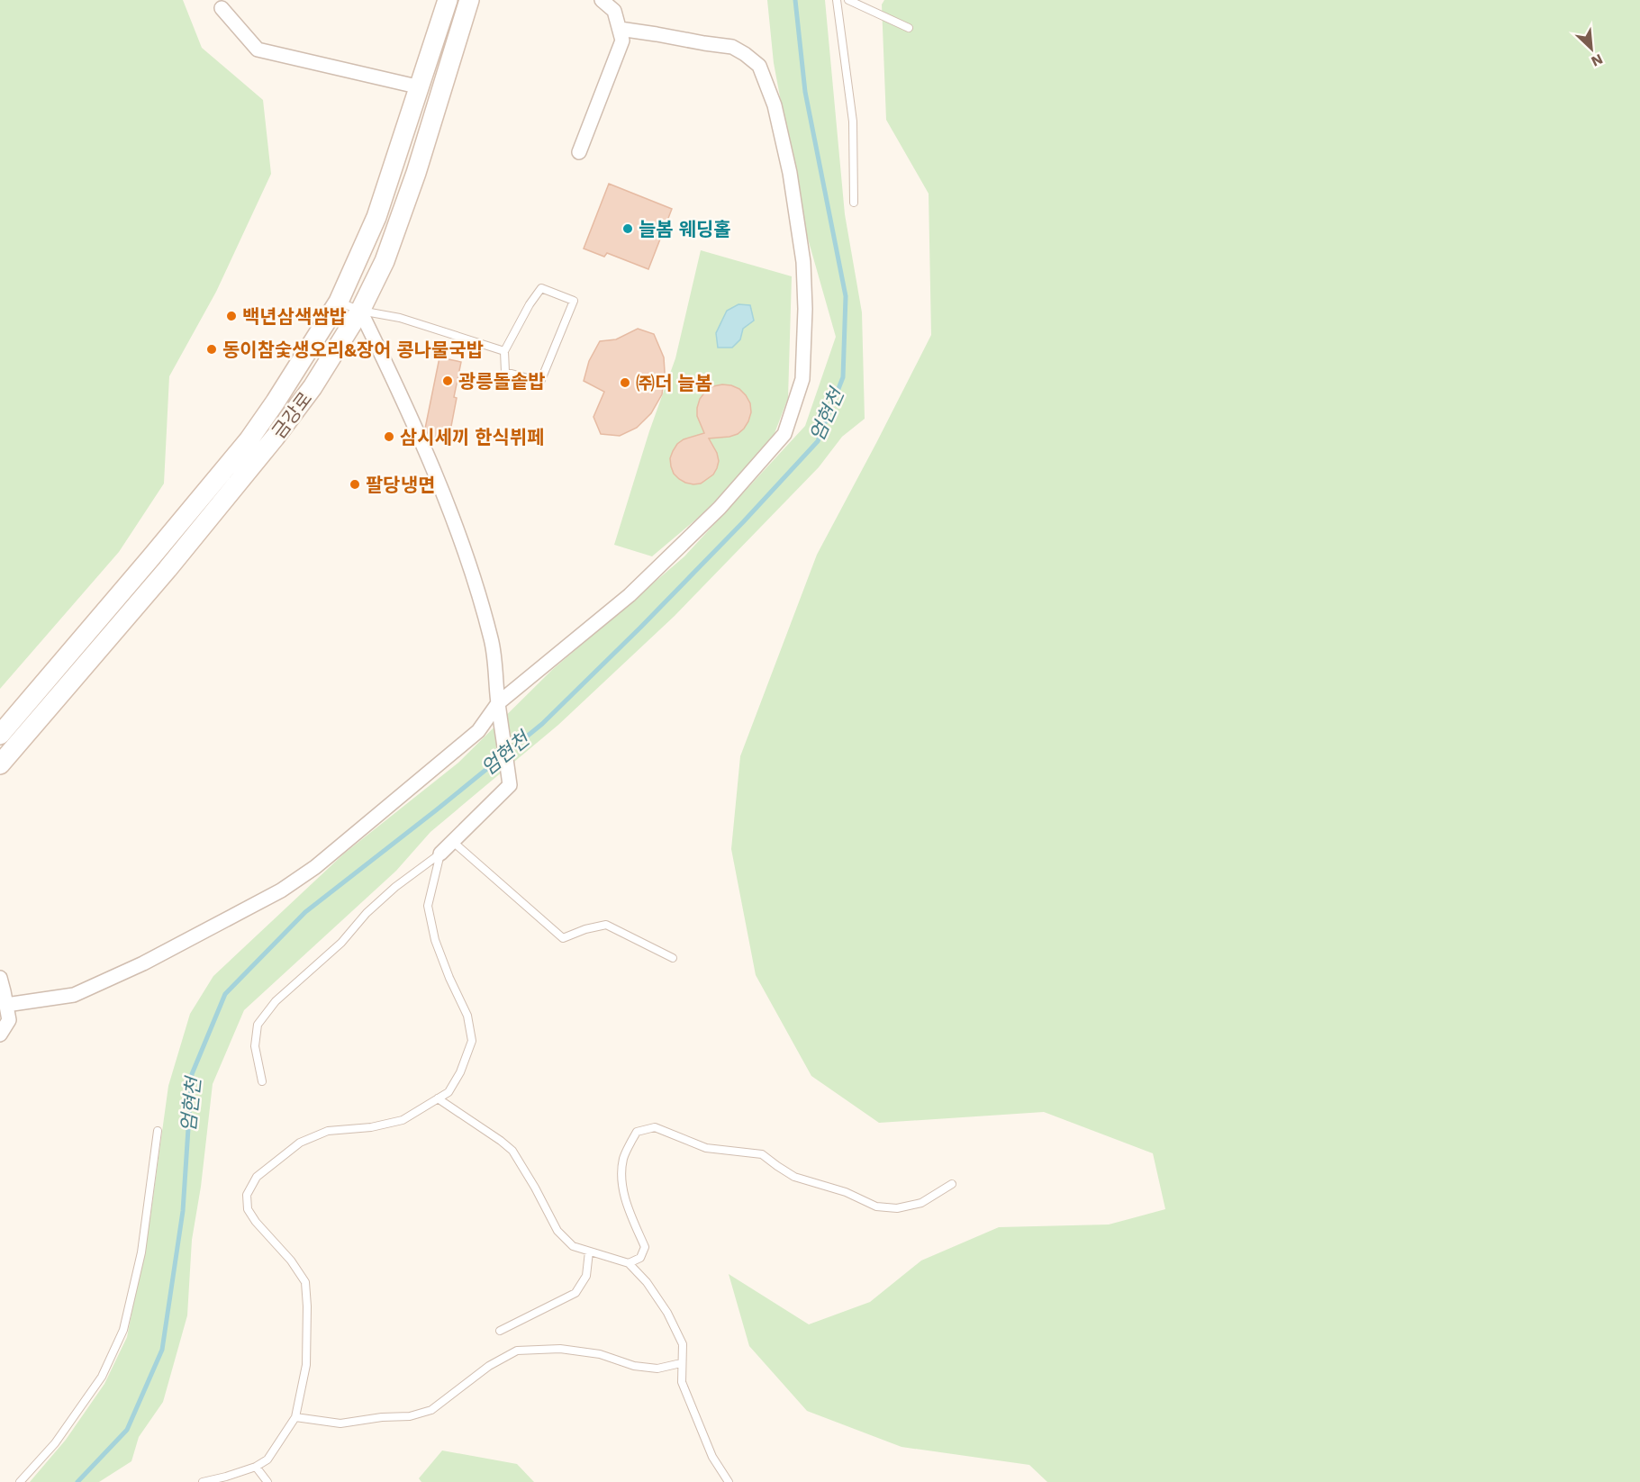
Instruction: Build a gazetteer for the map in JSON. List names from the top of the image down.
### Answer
{
  "streets": {
    "main road": ["금강로"]
  },
  "water": ["엄현천"],
  "places": [
    "늘봄 웨딩홀",
    "백년삼색쌈밥",
    "동이참숯생오리&장어 콩나물국밥",
    "광릉돌솥밥",
    "㈜더 늘봄",
    "삼시세끼 한식뷔페",
    "팔당냉면"
  ],
  "north": "bottom right"
}
